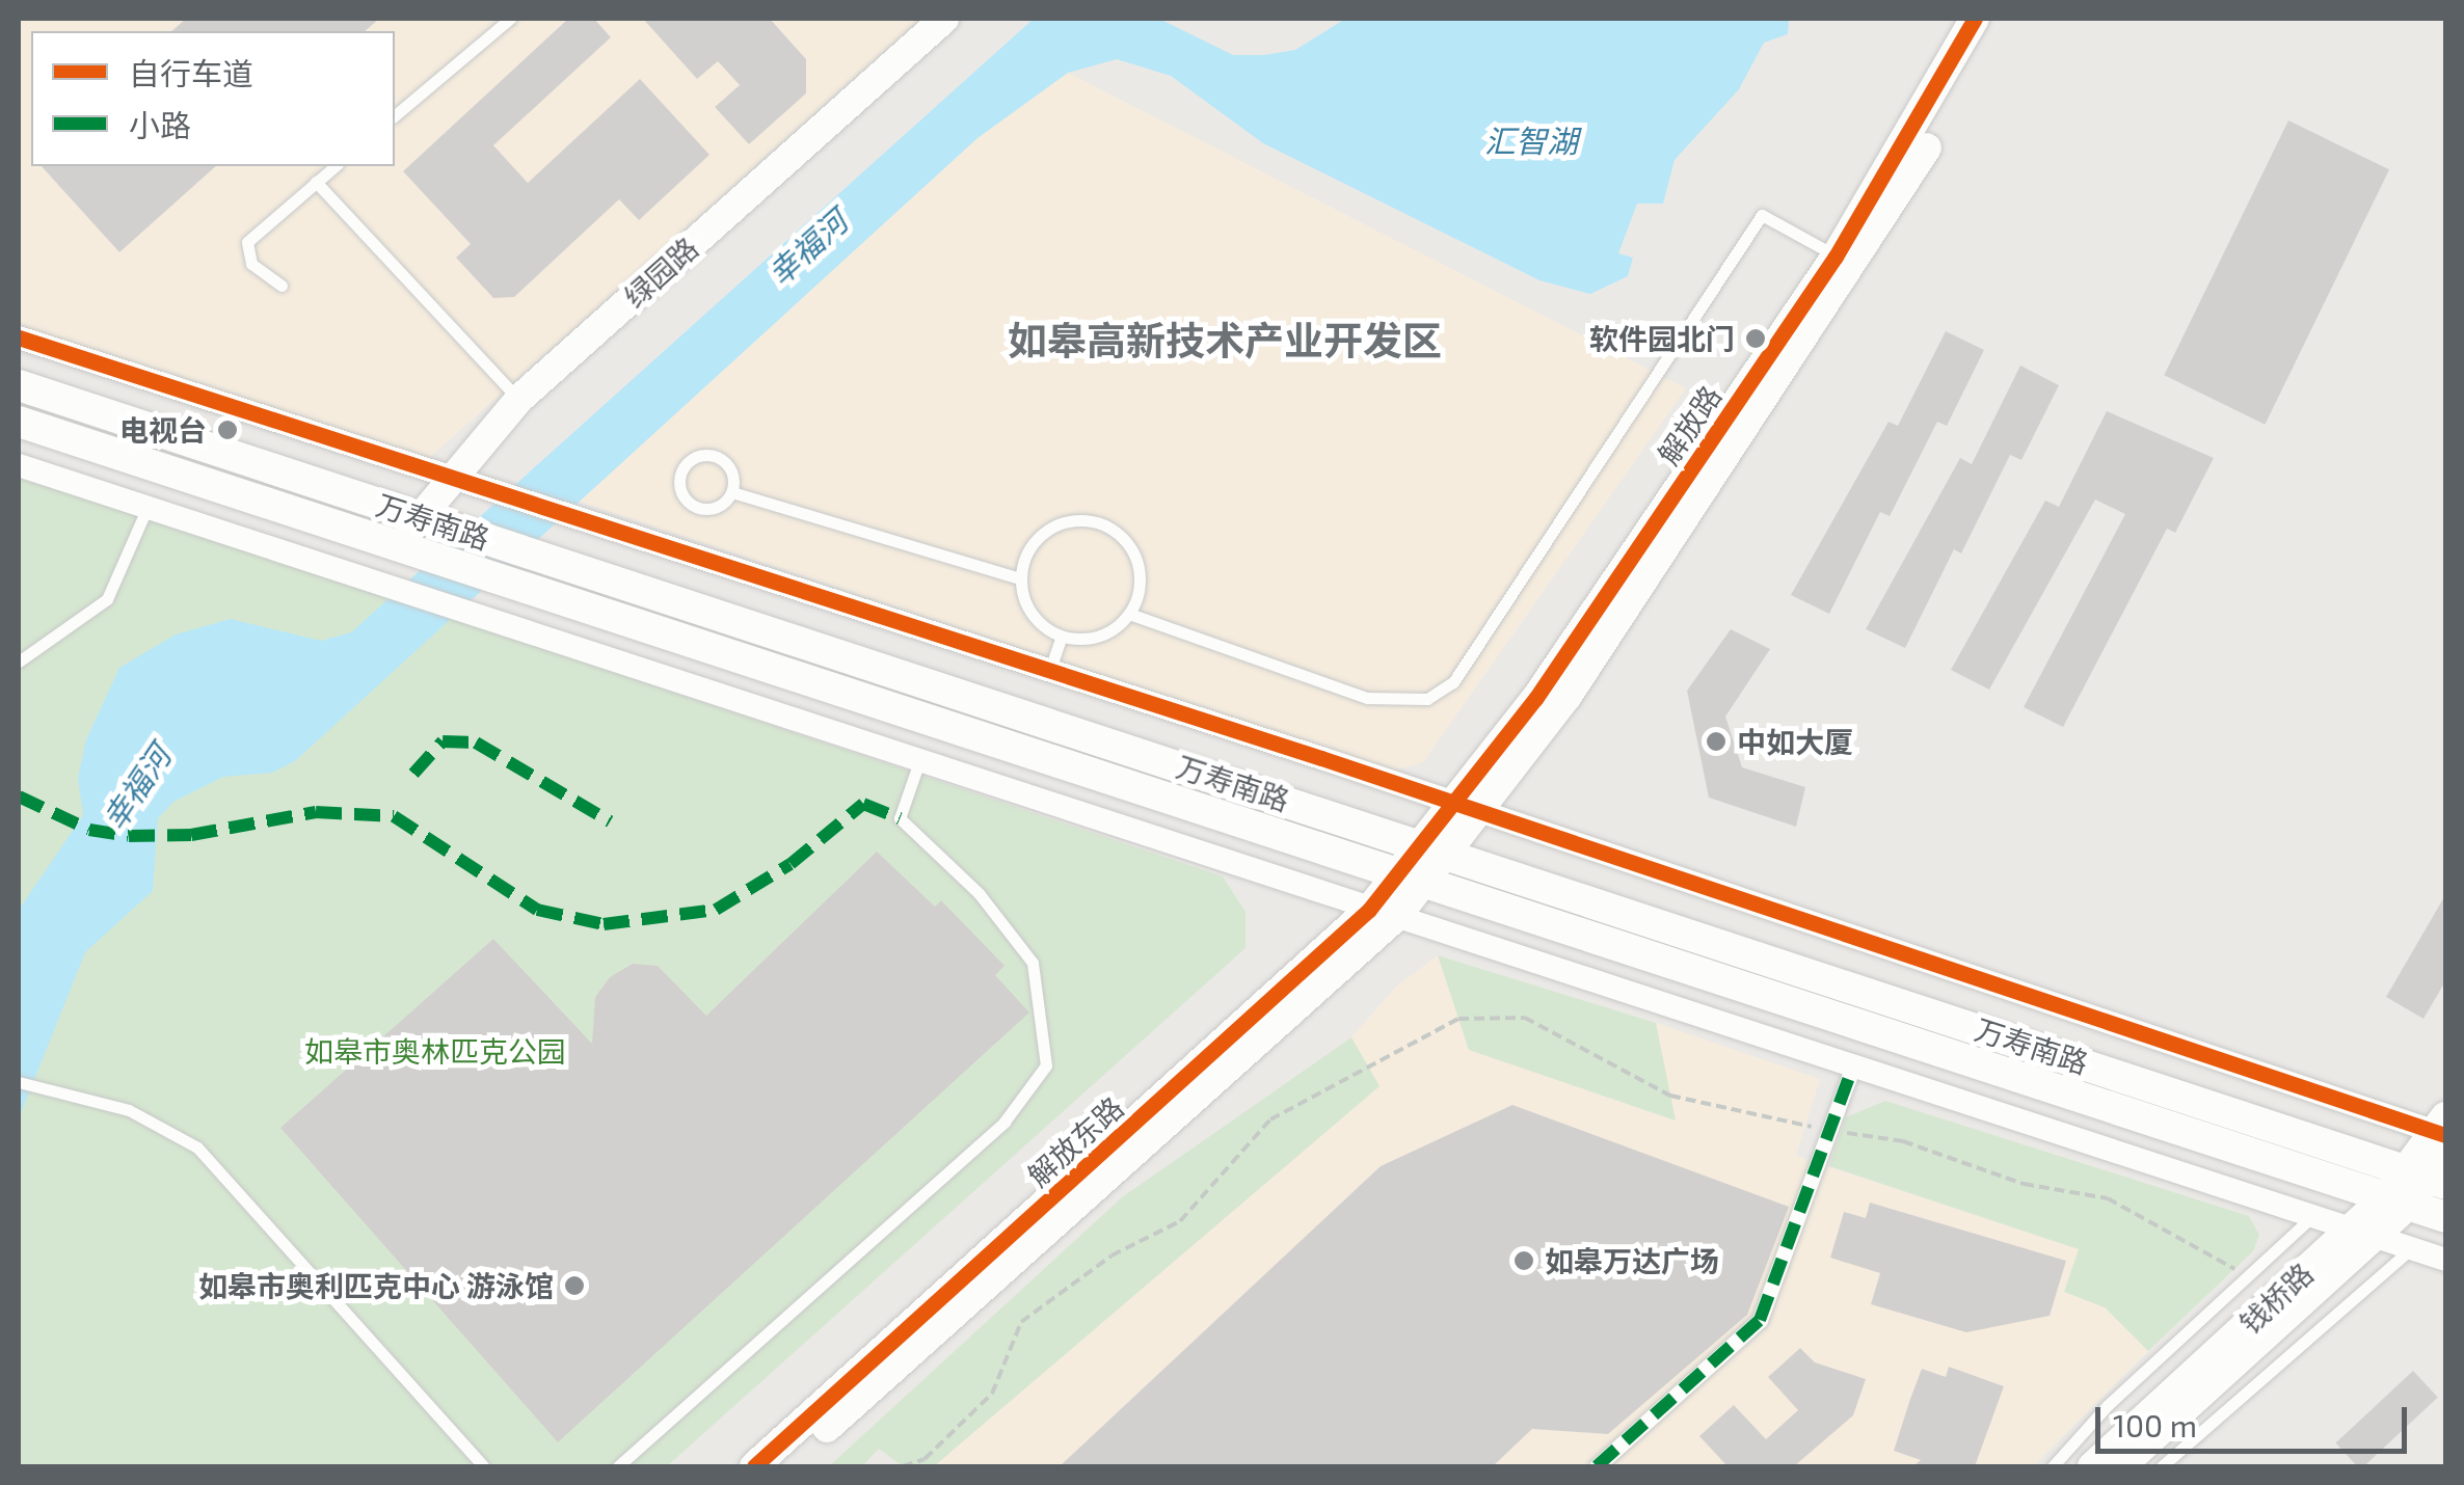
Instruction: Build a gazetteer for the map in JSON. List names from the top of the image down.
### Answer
{
  "streets": {
    "main road": ["万寿南路"],
    "street": [
      "绿园路",
      "解放路",
      "解放东路",
      "钱桥路"
    ]
  },
  "crossings": [
    ["绿园路", "万寿南路"],
    ["解放路", "万寿南路"],
    ["解放路", "解放东路"],
    ["万寿南路", "解放东路"],
    ["万寿南路", "钱桥路"]
  ],
  "districts": ["如皋高新技术产业开发区"],
  "water": ["汇智湖", "幸福河"],
  "parks": ["如皋市奥林匹克公园"],
  "places": [
    "软件园北门",
    "电视台",
    "中如大厦",
    "如皋万达广场",
    "如皋市奥利匹克中心 游泳馆"
  ],
  "legend": ["自行车道", "小路"],
  "scale_bar": "100 m"
}
